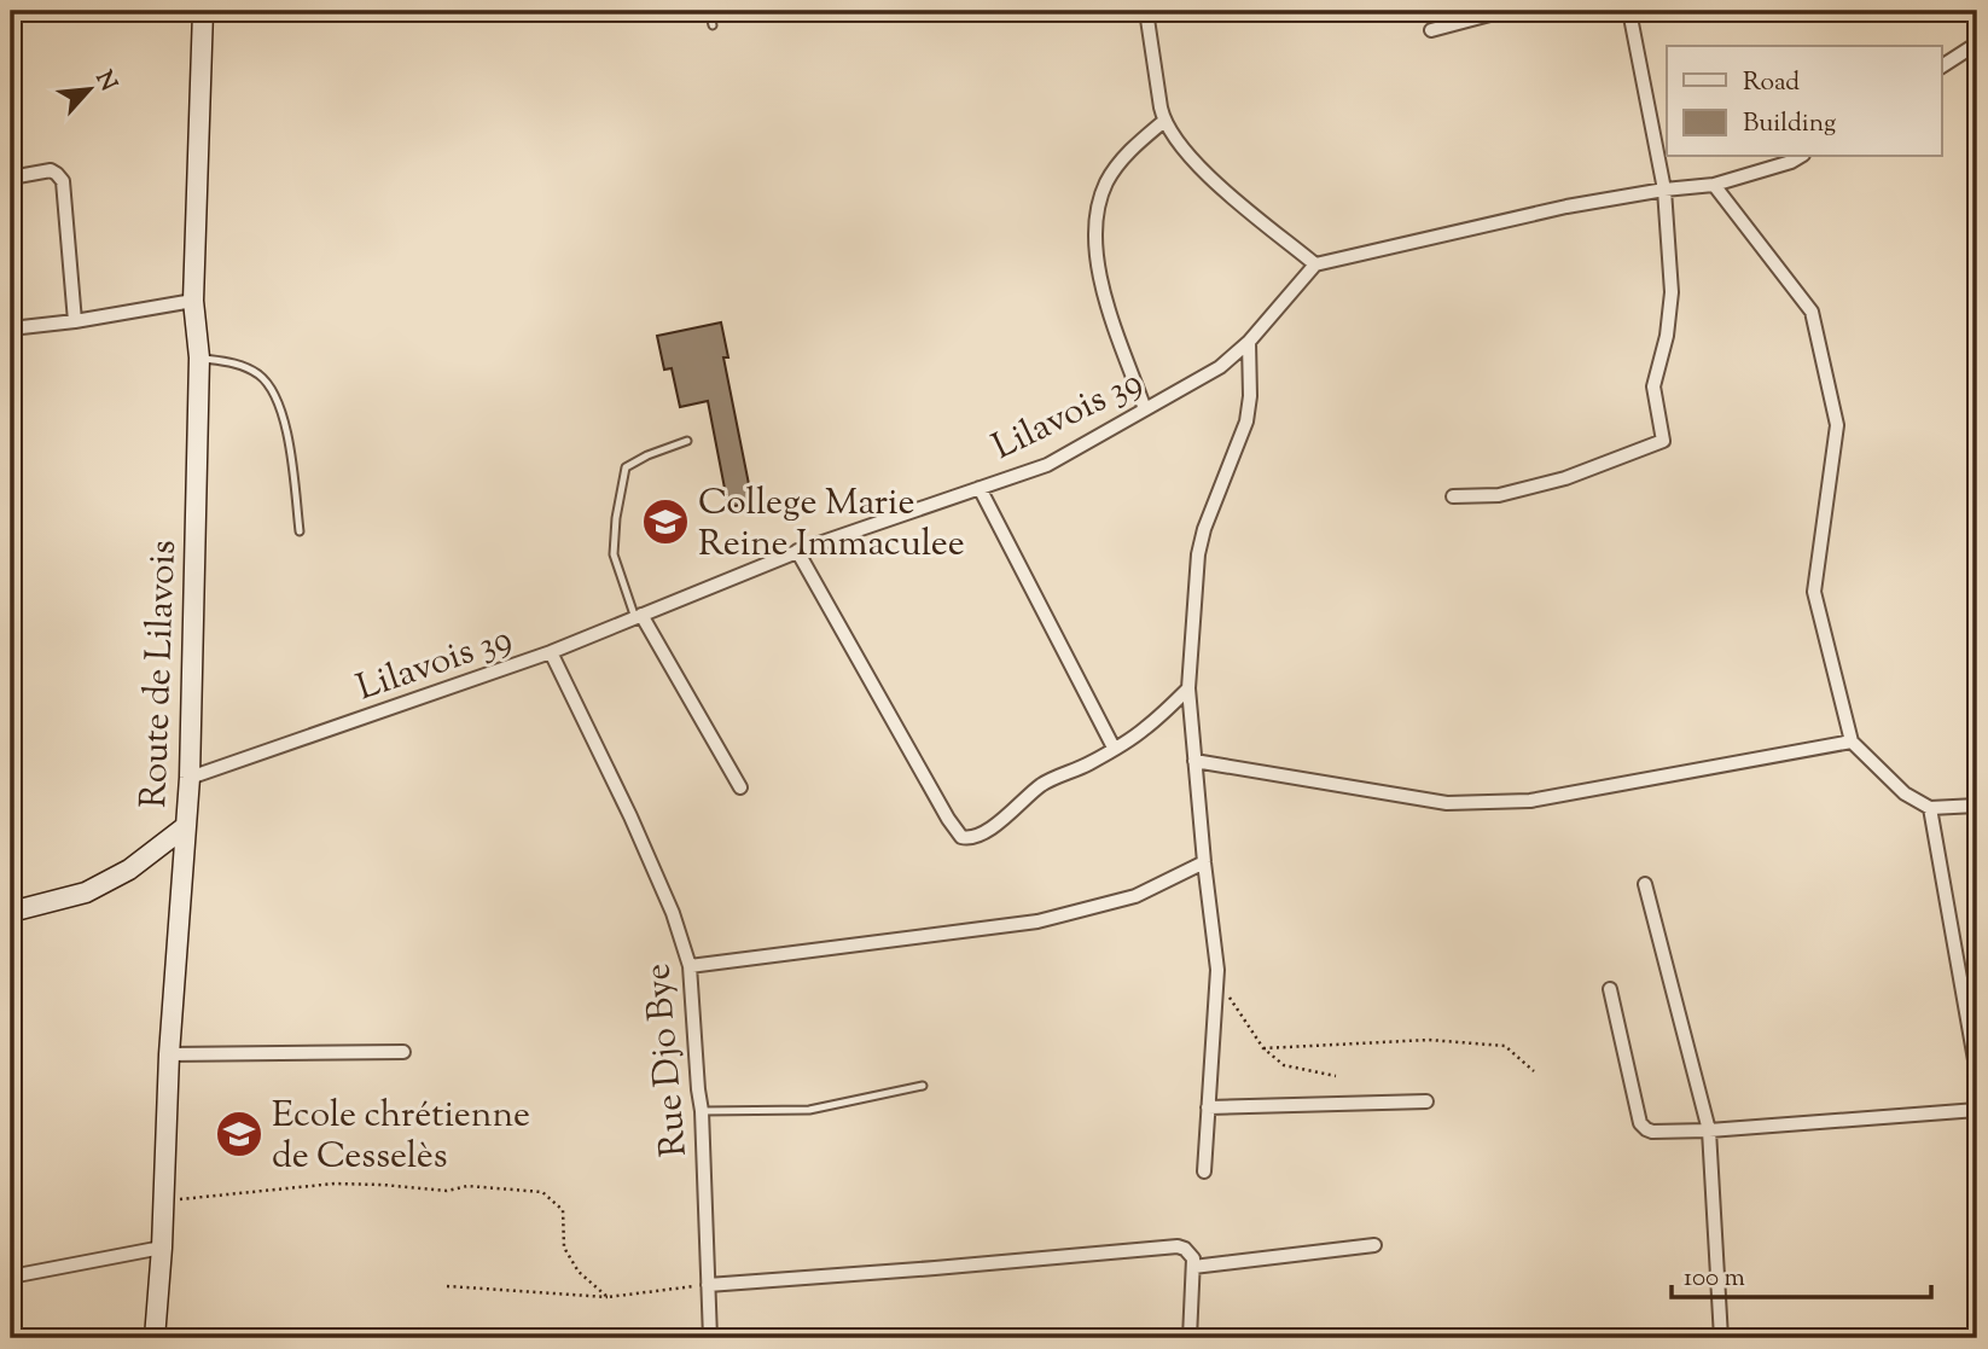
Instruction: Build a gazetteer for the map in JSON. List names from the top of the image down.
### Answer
{
  "streets": {
    "main road": ["Route de Lilavois"],
    "street": ["Lilavois 39", "Rue Djo Bye"]
  },
  "crossings": [
    ["Lilavois 39", "Route de Lilavois"],
    ["Lilavois 39", "Rue Djo Bye"]
  ],
  "places": {
    "school or university": ["College Marie Reine Immaculee", "Ecole chrétienne de Cesselès"]
  },
  "legend": ["Road", "Building"],
  "scale_bar": "100 m",
  "north": "top right"
}
